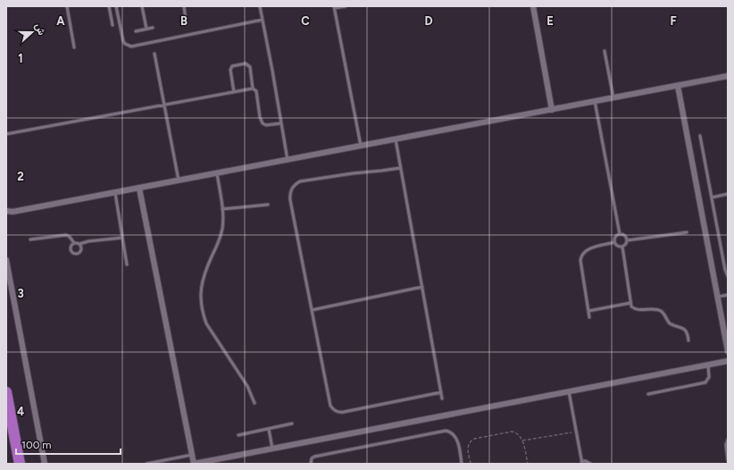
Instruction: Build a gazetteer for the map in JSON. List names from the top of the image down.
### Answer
{
  "scale_bar": "100 m",
  "north": "right",
  "grid": {
    "columns": [
      "A",
      "B",
      "C",
      "D",
      "E",
      "F"
    ],
    "rows": [
      "1",
      "2",
      "3",
      "4"
    ]
  }
}
